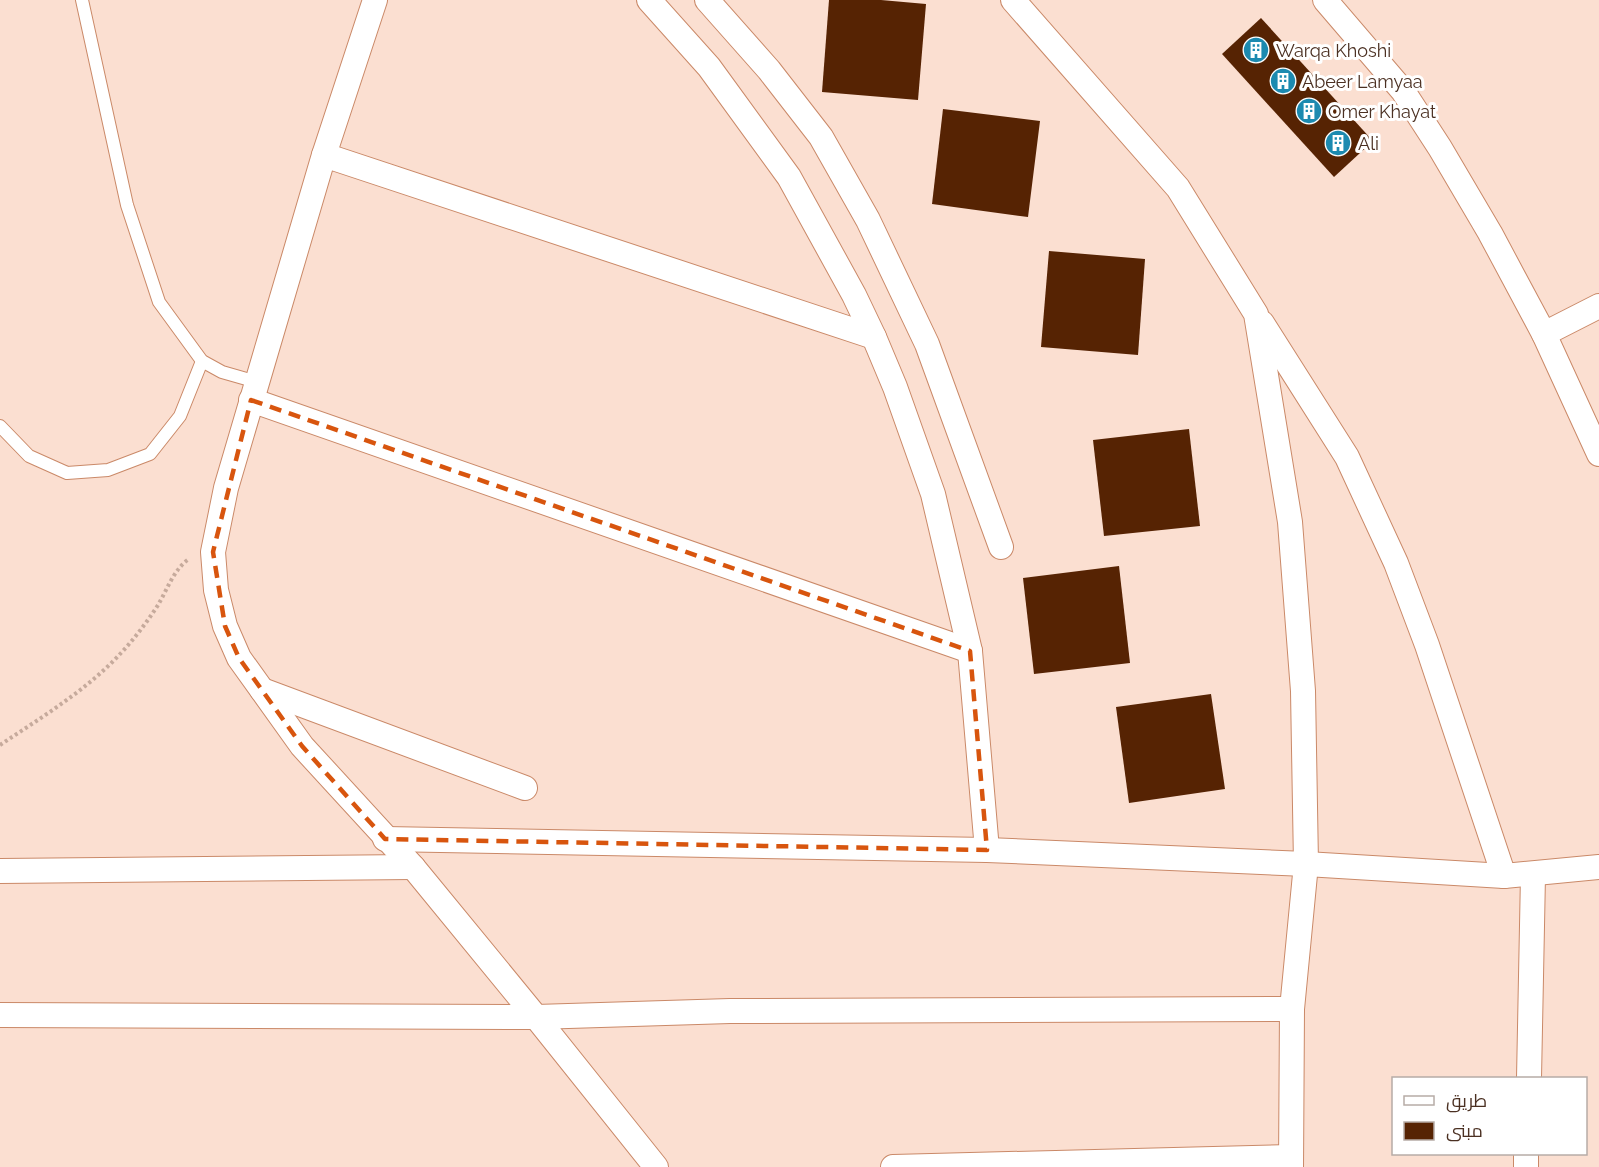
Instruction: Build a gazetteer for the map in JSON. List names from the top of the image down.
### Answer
{
  "places": {
    "building": [
      "Warqa Khoshi",
      "Abeer Lamyaa",
      "Omer Khayat",
      "Ali"
    ]
  },
  "legend": ["طريق", "مبنى"]
}
